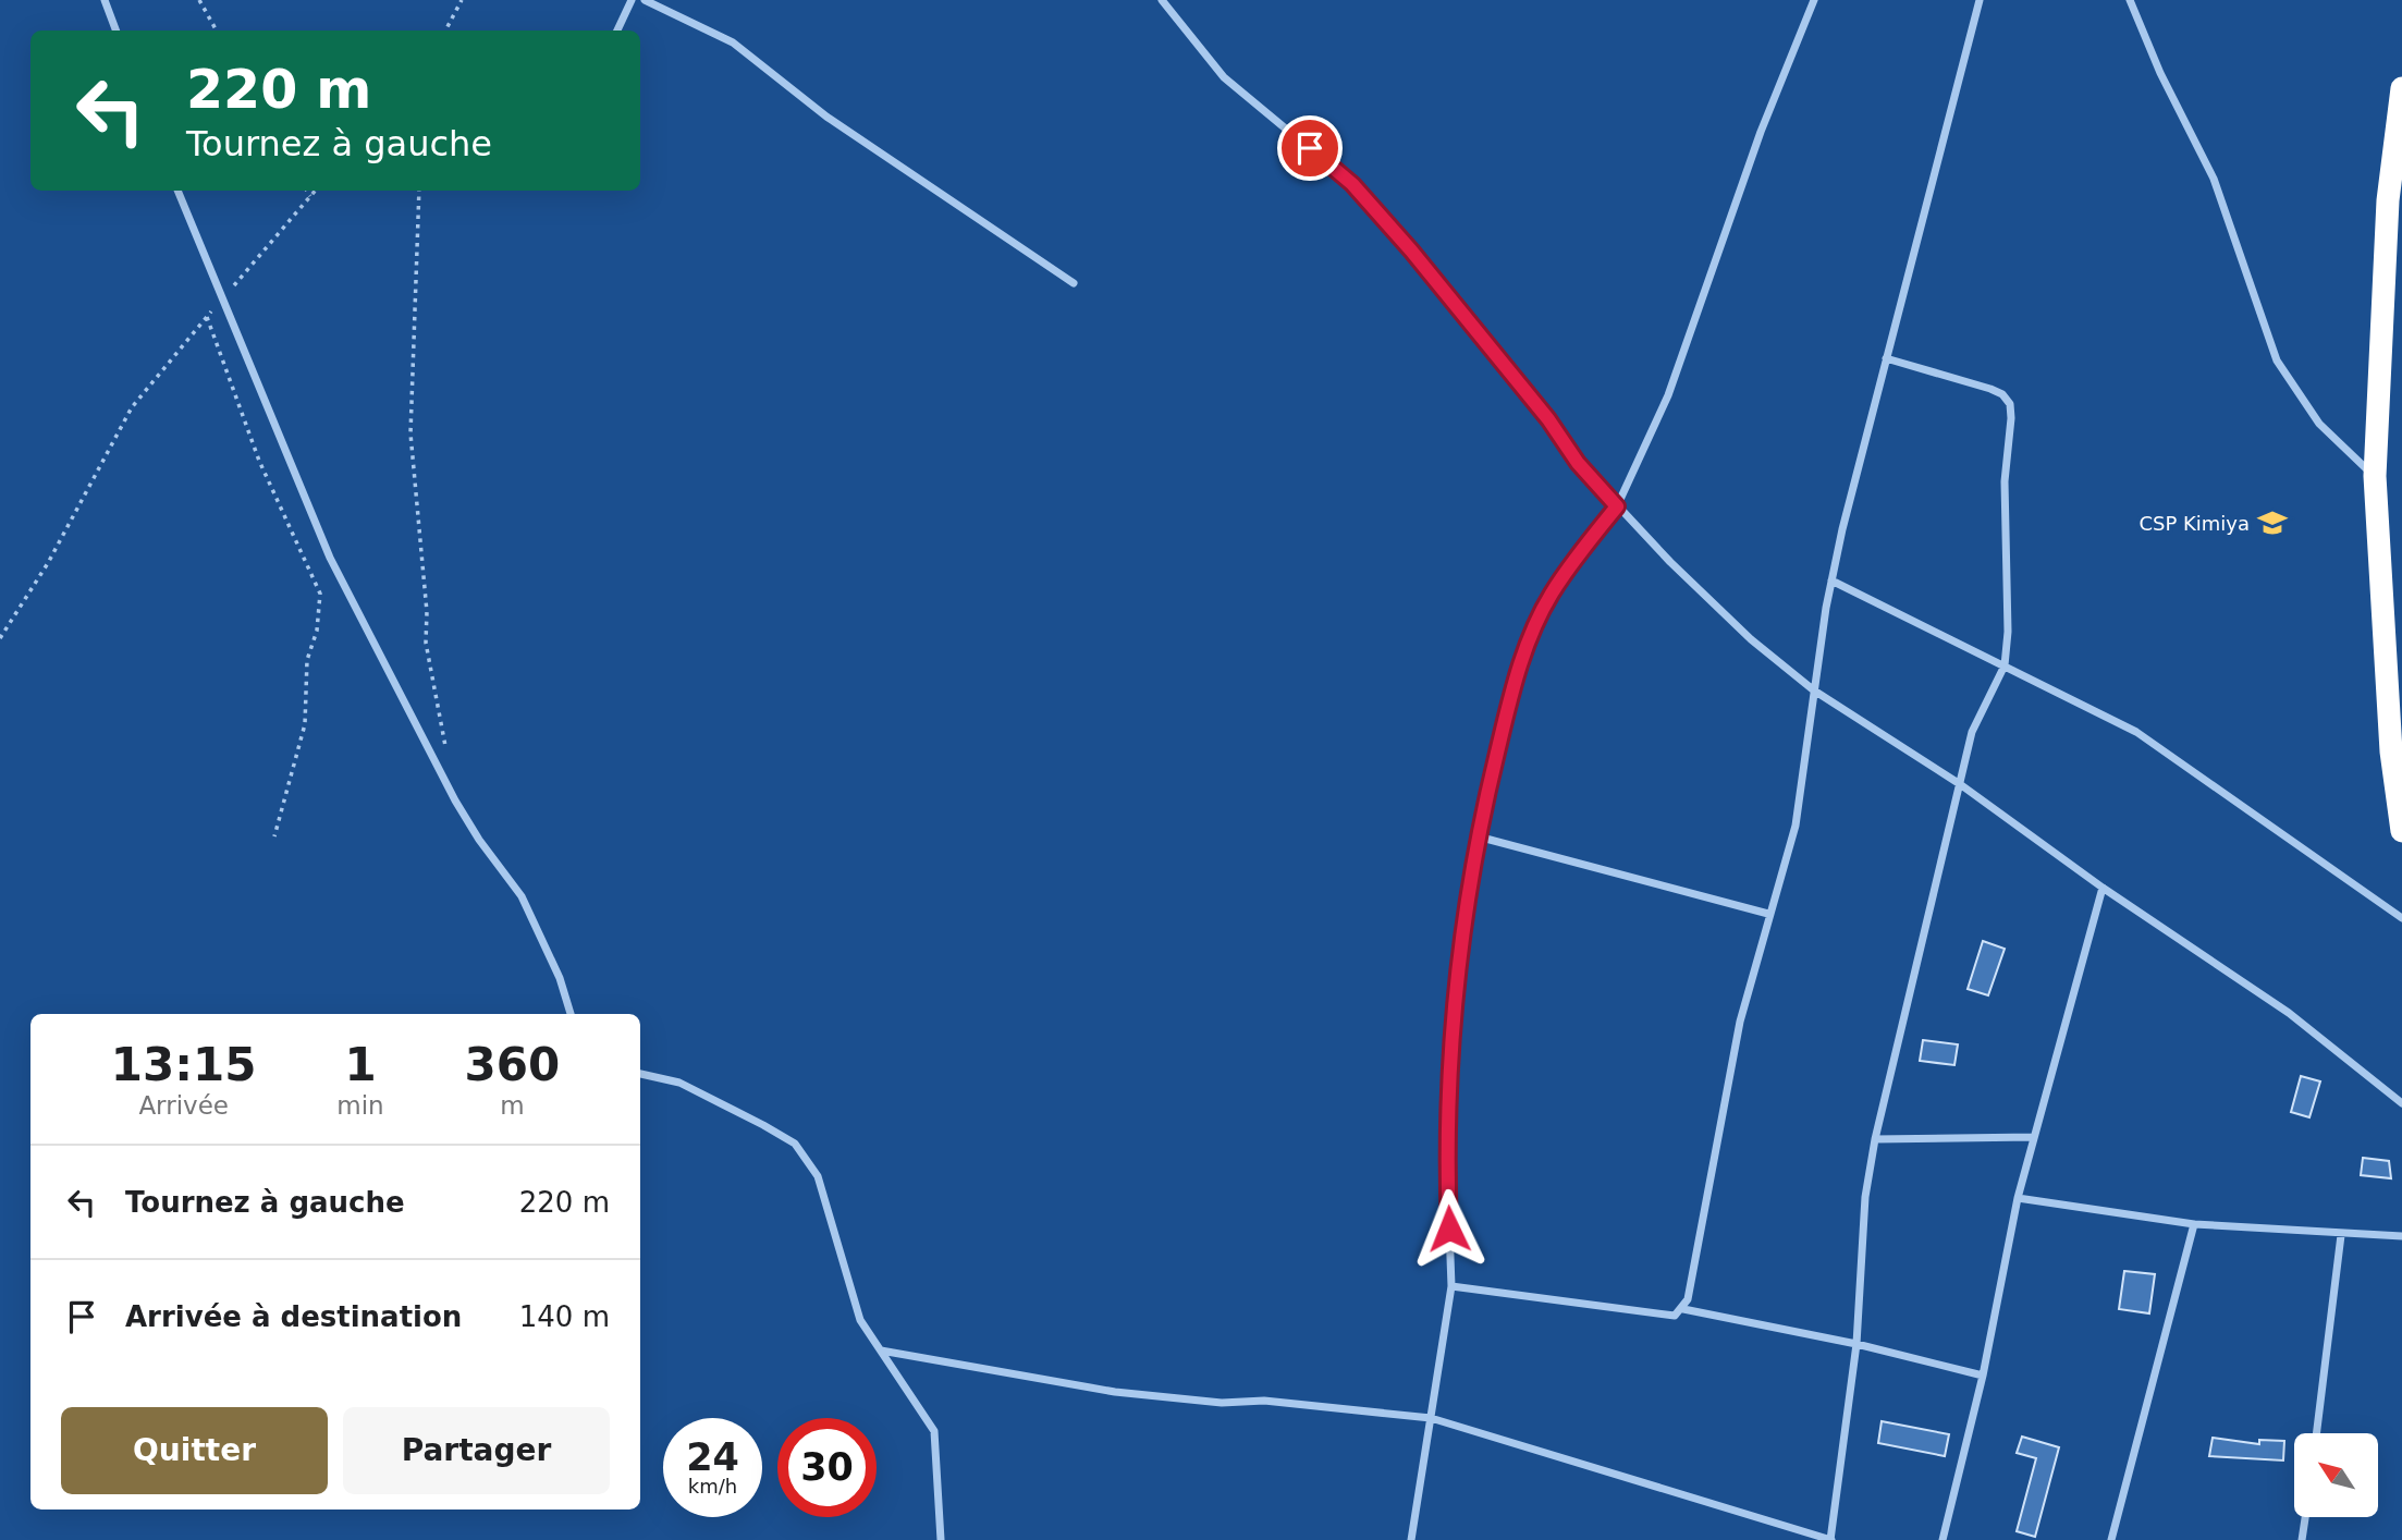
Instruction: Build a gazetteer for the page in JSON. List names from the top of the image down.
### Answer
{
  "places": {
    "school or university": ["CSP Kimiya"]
  },
  "north": "top left",
  "page": {
    "turn": ["220 m", "Tournez à gauche"],
    "eta": [
      "13:15",
      "Arrivée",
      "1",
      "min",
      "360",
      "m"
    ],
    "list": [
      {
        "name": "Tournez à gauche",
        "value": "220 m"
      },
      {
        "name": "Arrivée à destination",
        "value": "140 m"
      }
    ],
    "buttons": ["Quitter", "Partager"],
    "speed": "24 km/h",
    "limit": "30"
  }
}
